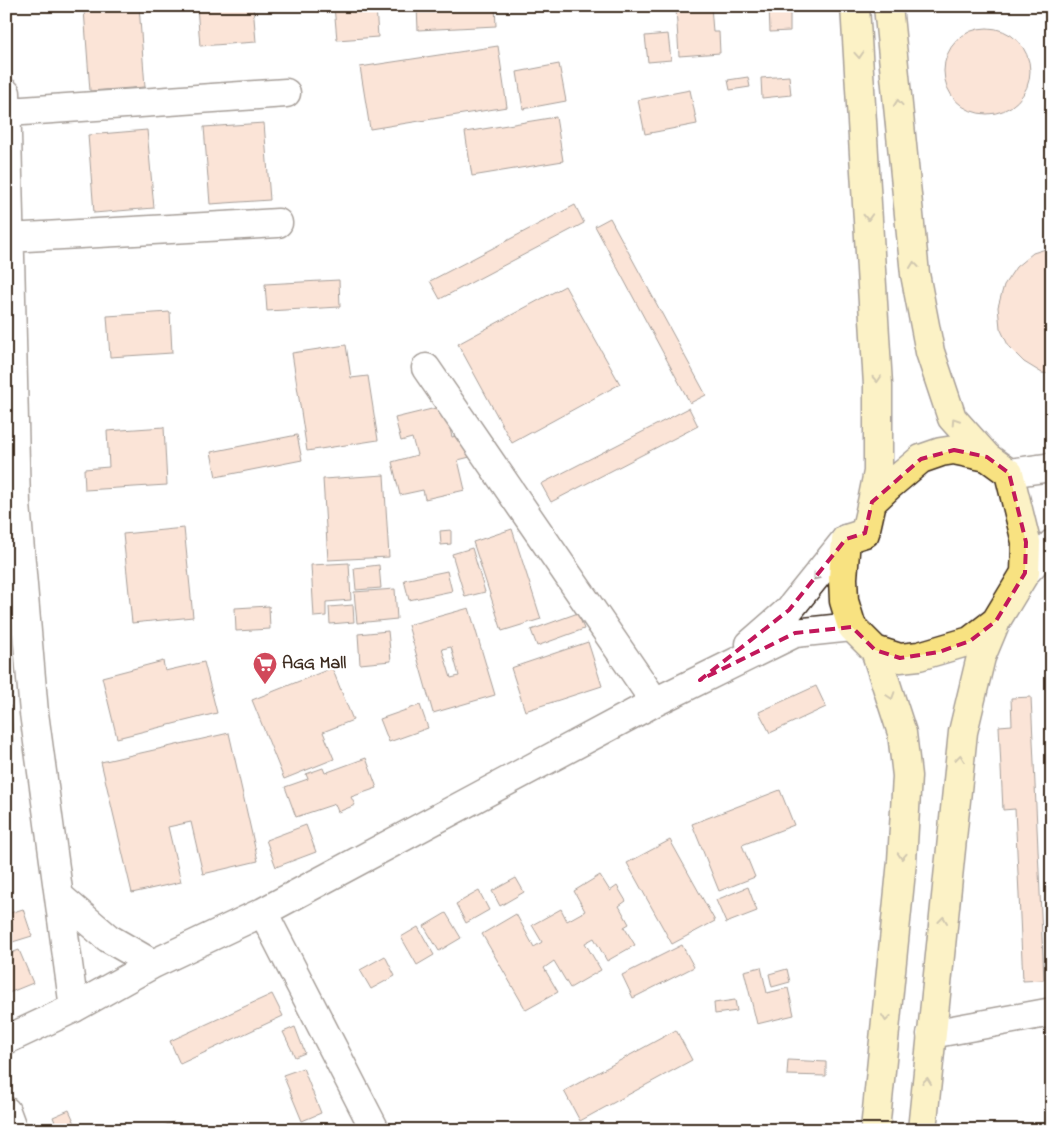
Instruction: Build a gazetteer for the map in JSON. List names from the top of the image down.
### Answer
{
  "places": {
    "supermarket": ["AGG Mall"]
  }
}
